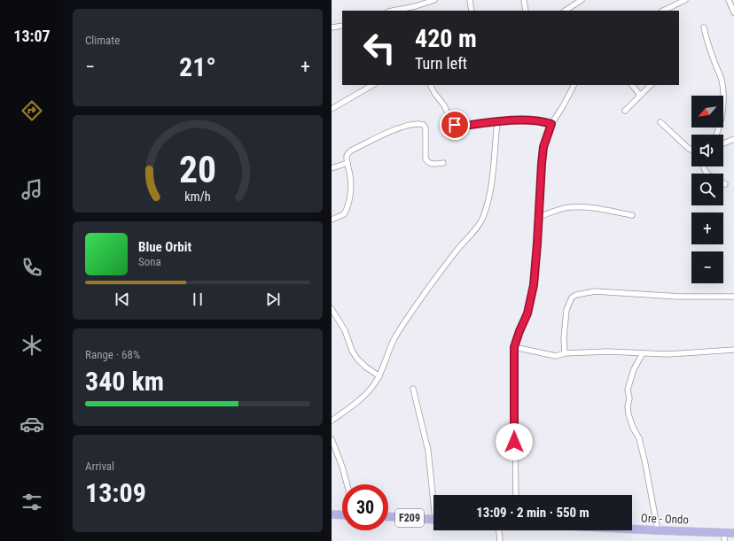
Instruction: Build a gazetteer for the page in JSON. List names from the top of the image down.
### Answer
{
  "streets": {
    "main road": ["F209", "Ore - Ondo"]
  },
  "north": "bottom left",
  "page": {
    "tabs": "13:07",
    "tile": [
      "Climate",
      ["Range · 68%", "340 km"],
      ["Arrival", "13:09"]
    ],
    "turn": ["420 m", "Turn left"],
    "heat": ["−", "21°", "+"],
    "map_buttons": ["+", "−"],
    "song": ["Blue Orbit", "Sona"],
    "limit": "30",
    "trip": "13:09 · 2 min · 550 m",
    "gauge": ["20", "km/h"]
  }
}
